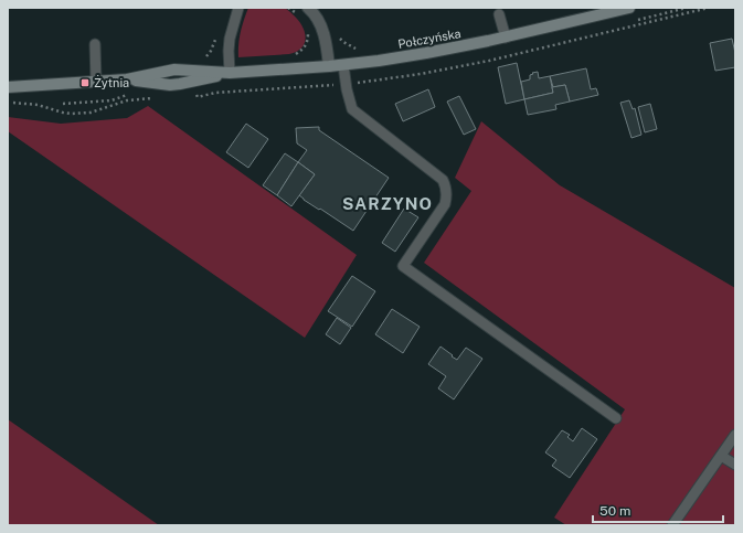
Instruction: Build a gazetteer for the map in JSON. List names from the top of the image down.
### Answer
{
  "streets": {
    "main road": ["Połczyńska"]
  },
  "districts": ["SARZYNO"],
  "places": {
    "transit": ["Żytnia"]
  },
  "scale_bar": "50 m"
}
